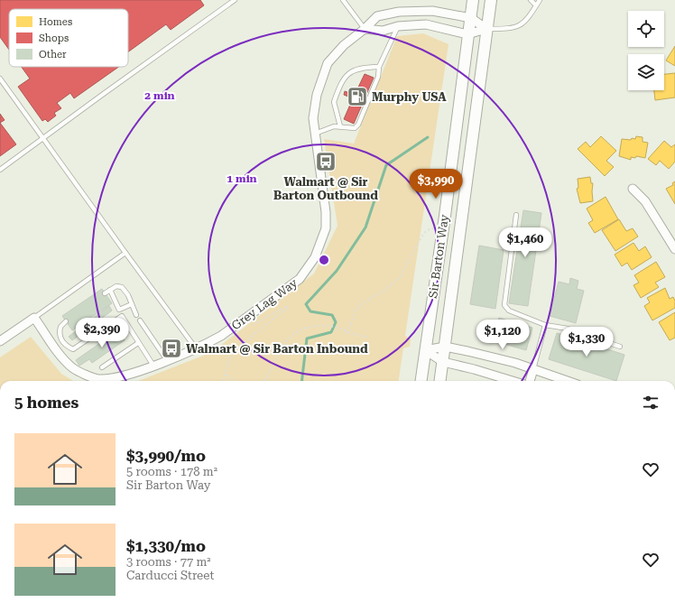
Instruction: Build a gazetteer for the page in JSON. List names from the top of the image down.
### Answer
{
  "streets": {
    "main road": ["Sir Barton Way"],
    "street": ["Grey Lag Way"]
  },
  "crossings": [
    ["Sir Barton Way", "Grey Lag Way"]
  ],
  "places": {
    "fuel station": ["Murphy USA"],
    "bus stop": ["Walmart @ Sir Barton Outbound", "Walmart @ Sir Barton Inbound"]
  },
  "legend": ["Homes", "Shops", "Other"],
  "page": {
    "price": [
      "$3,990",
      "$1,460",
      "$2,390",
      "$1,120",
      "$1,330"
    ],
    "heading": "5 homes",
    "list": [
      {
        "name": "$3,990/mo",
        "note": "5 rooms · 178 m² · Sir Barton Way"
      },
      {
        "name": "$1,330/mo",
        "note": "3 rooms · 77 m² · Carducci Street"
      }
    ]
  },
  "rings": ["2 min", "1 min"]
}
